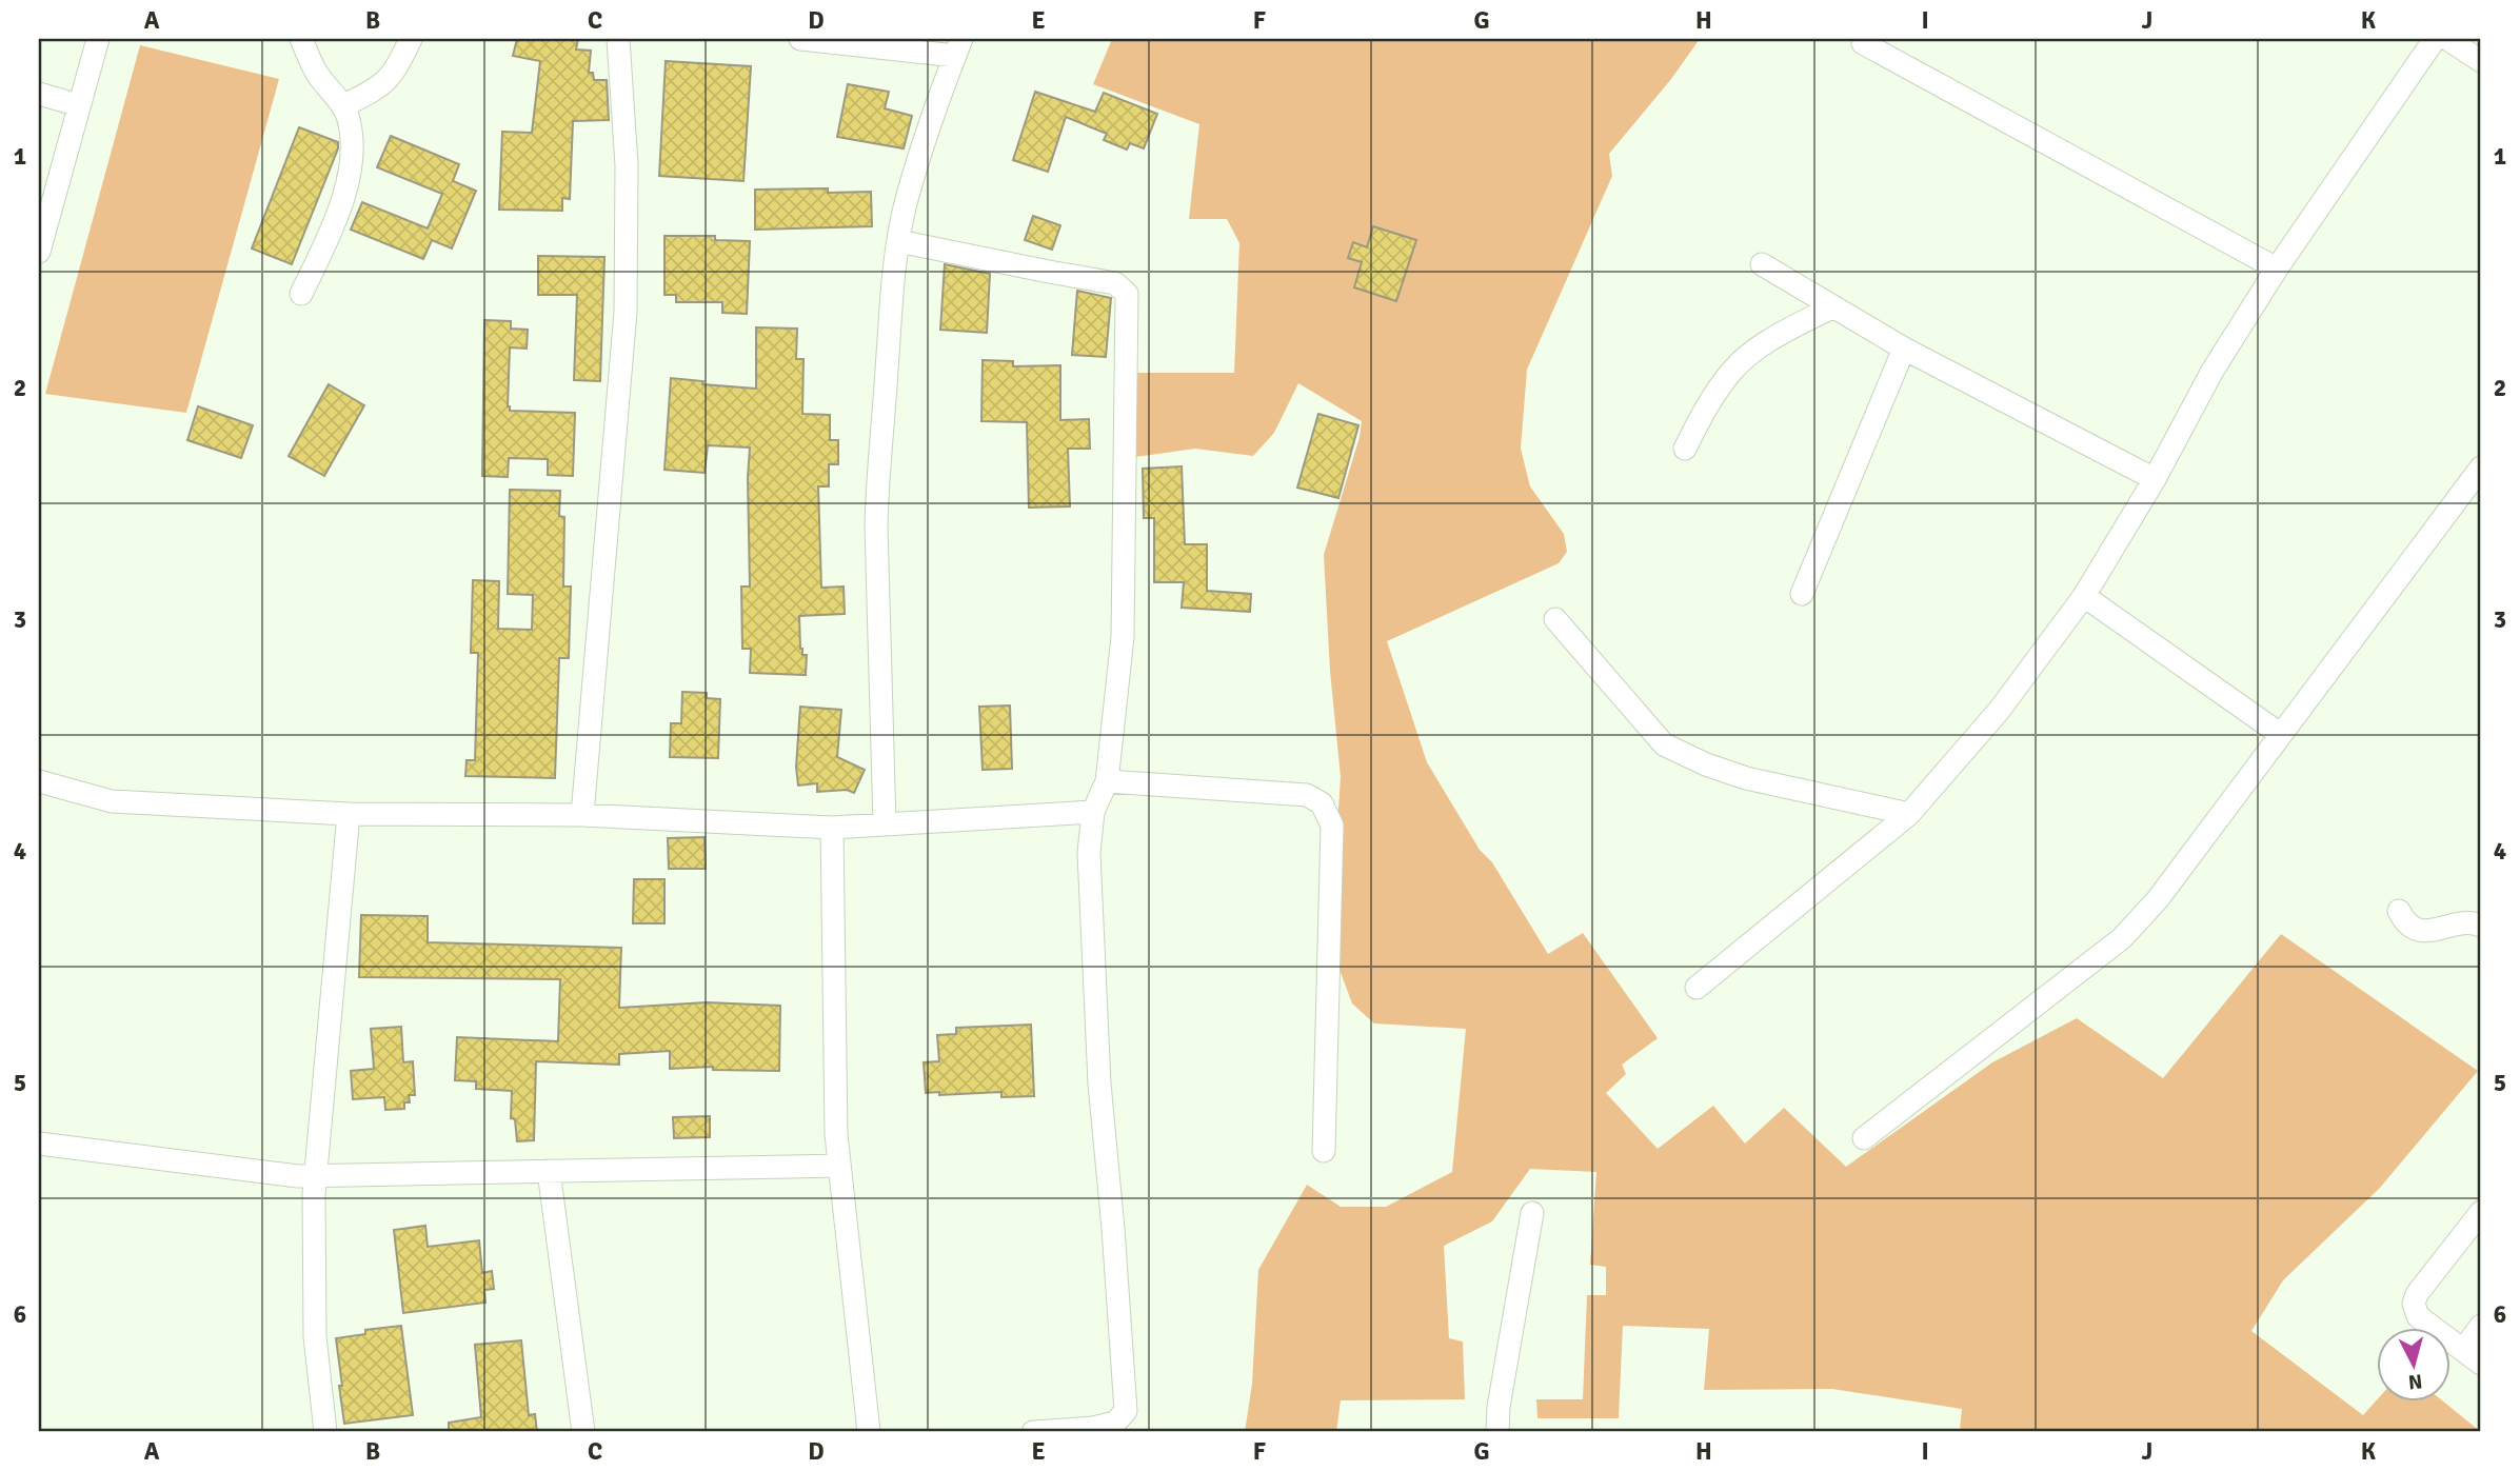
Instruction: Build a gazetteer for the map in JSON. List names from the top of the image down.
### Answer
{
  "north": "bottom",
  "grid": {
    "columns": [
      "A",
      "B",
      "C",
      "D",
      "E",
      "F",
      "G",
      "H",
      "I",
      "J",
      "K"
    ],
    "rows": [
      "1",
      "2",
      "3",
      "4",
      "5",
      "6"
    ]
  }
}
